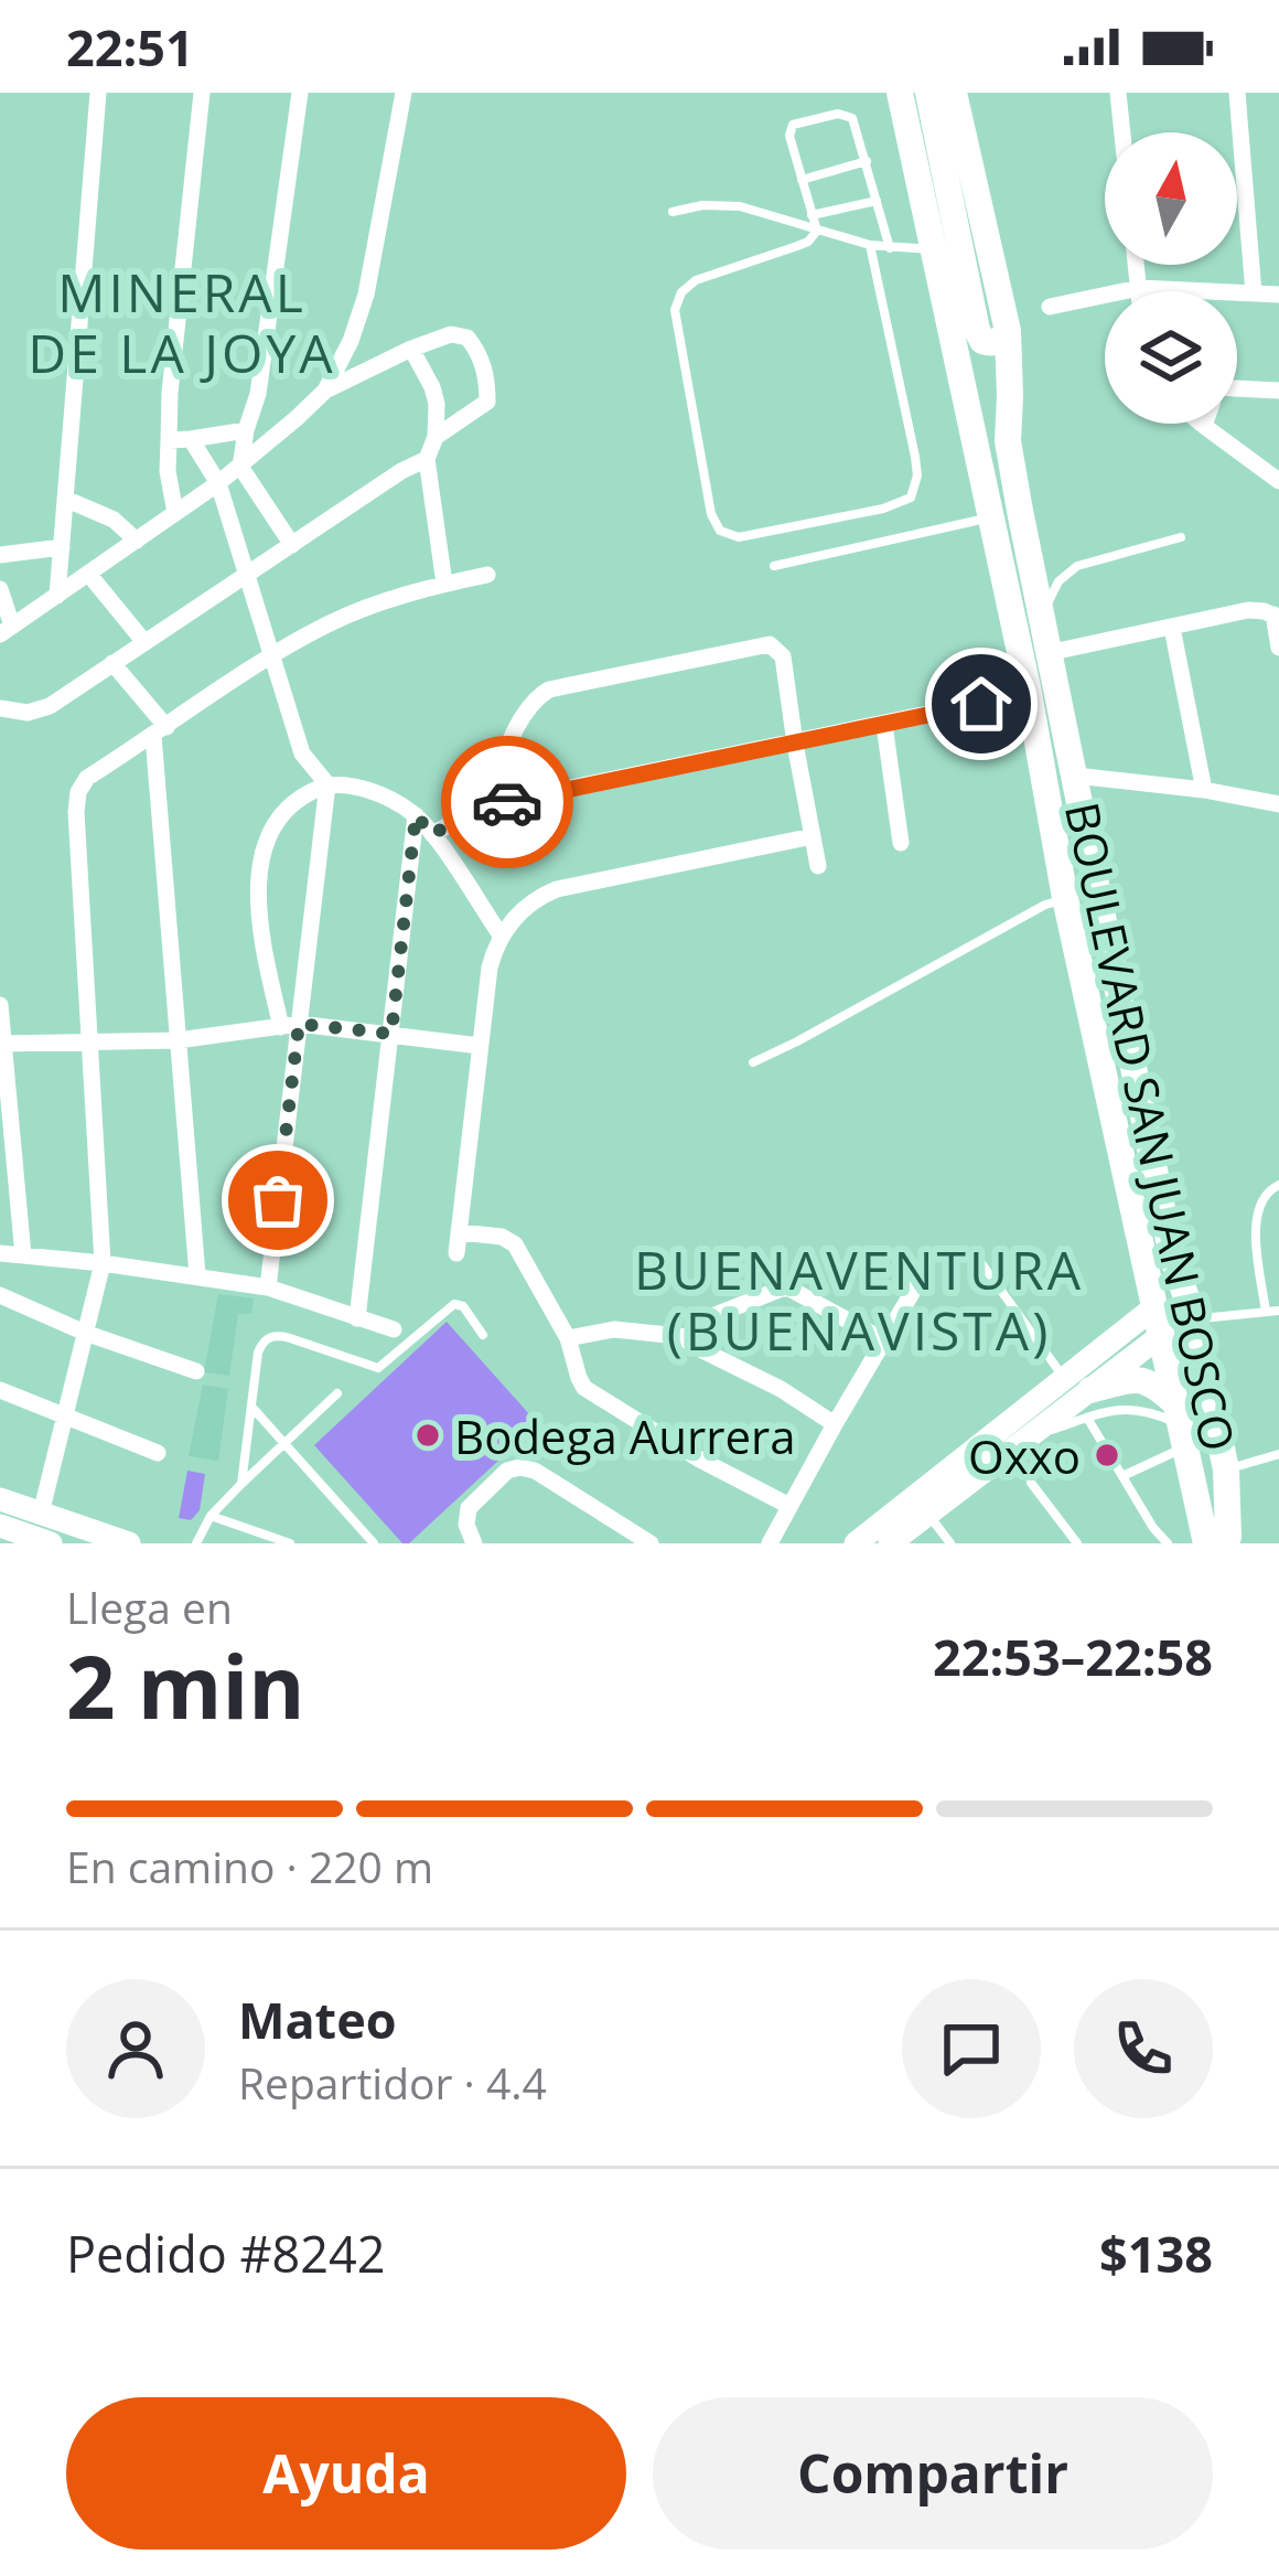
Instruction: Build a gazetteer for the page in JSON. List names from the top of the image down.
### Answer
{
  "streets": {
    "main road": ["BOULEVARD SAN JUAN BOSCO"]
  },
  "districts": ["MINERAL DE LA JOYA", "BUENAVENTURA (BUENAVISTA)"],
  "places": ["Bodega Aurrera", "Oxxo"],
  "north": "top",
  "page": {
    "status": "22:51",
    "heading": ["2 min", "Llega en", "22:53–22:58"],
    "panel": [
      "Mateo",
      "Repartidor · 4.4",
      "Pedido #8242",
      "$138"
    ],
    "bar": "En camino · 220 m",
    "buttons": ["Ayuda", "Compartir"]
  }
}
